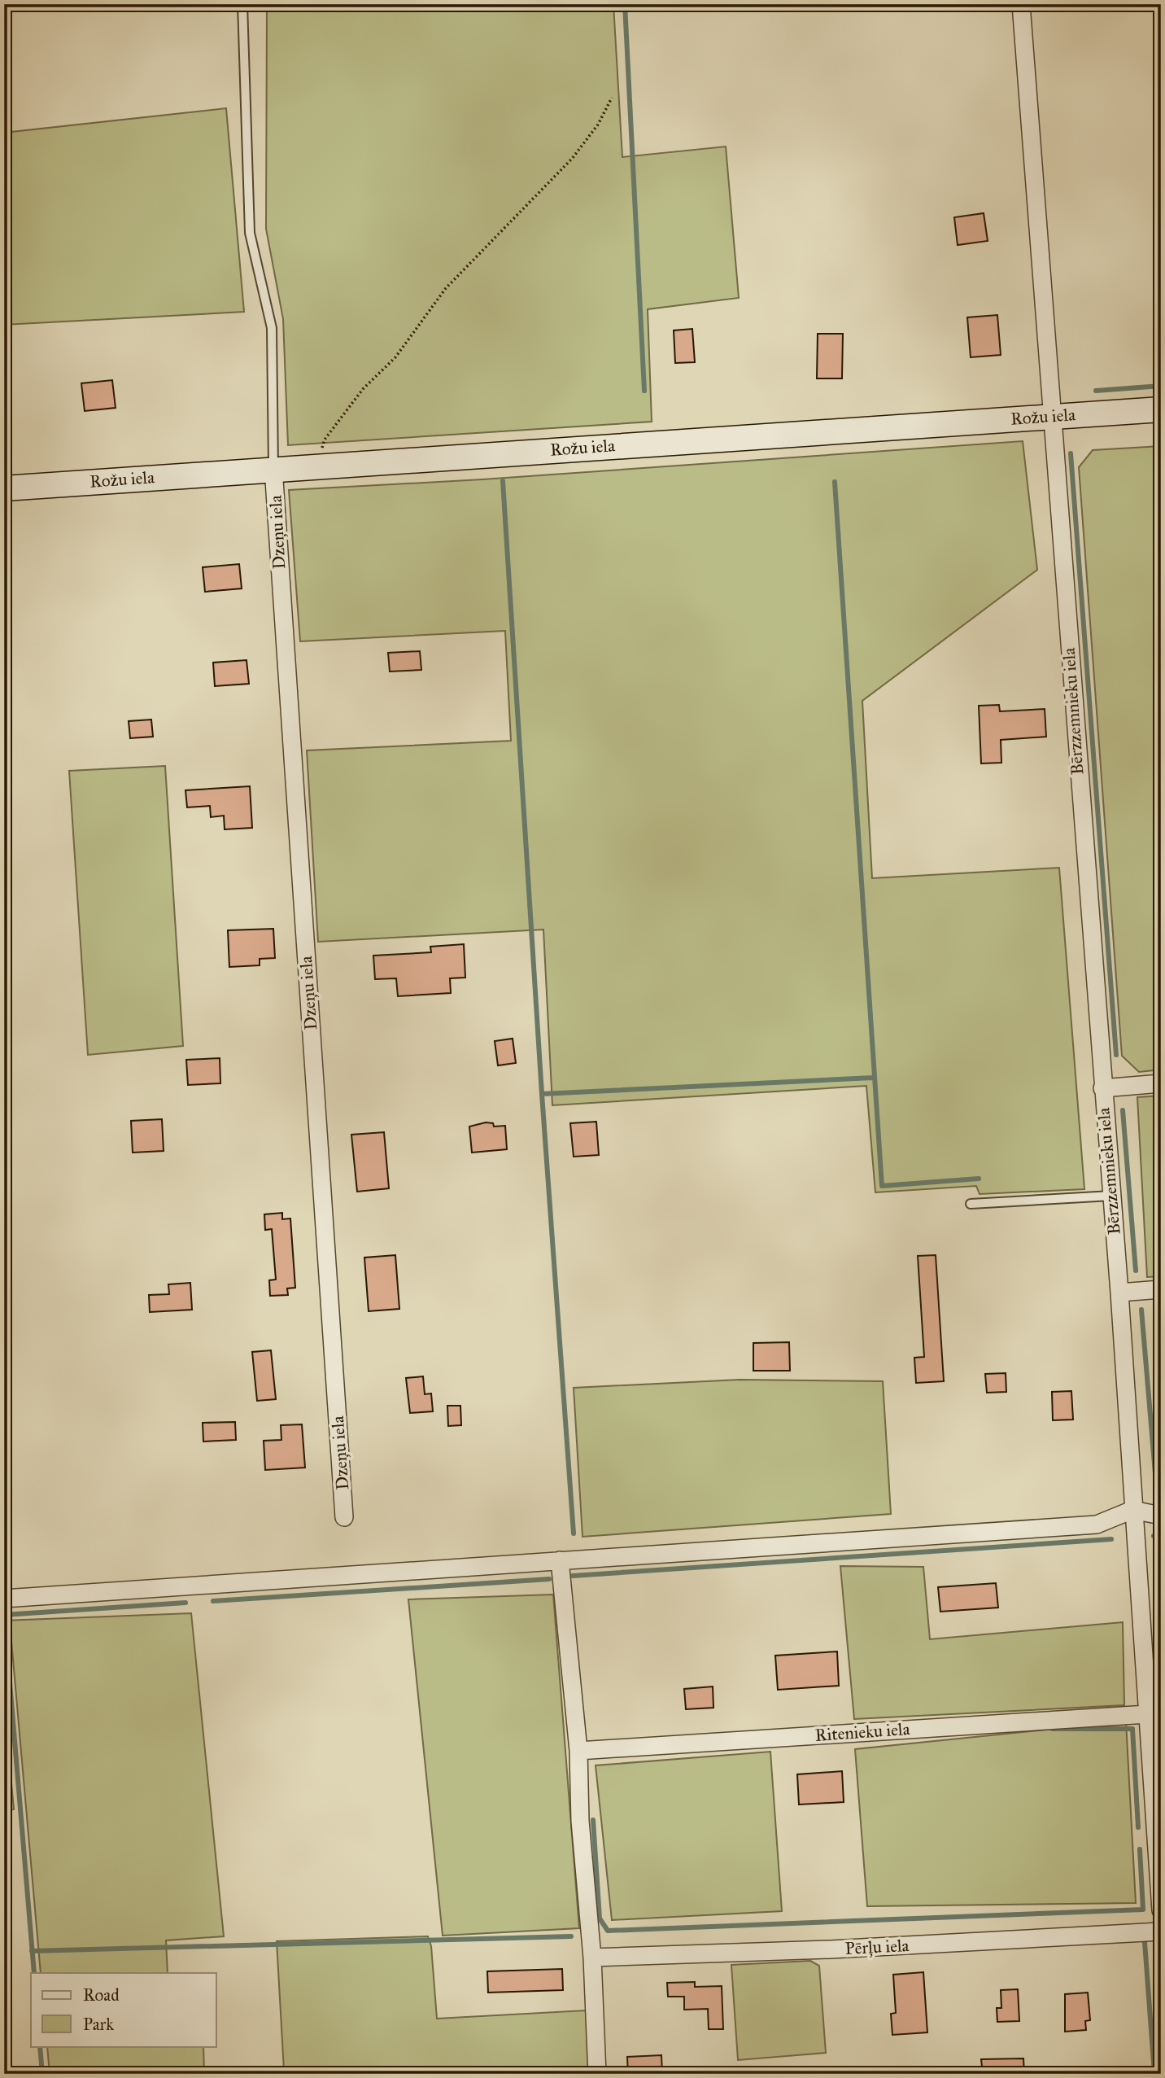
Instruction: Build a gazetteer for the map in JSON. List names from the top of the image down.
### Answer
{
  "streets": {
    "street": [
      "Rožu iela",
      "Dzeņu iela",
      "Bērzzemnieku iela",
      "Ritenieku iela",
      "Pērļu iela"
    ]
  },
  "crossings": [
    ["Rožu iela", "Dzeņu iela"],
    ["Rožu iela", "Bērzzemnieku iela"],
    ["Bērzzemnieku iela", "Ritenieku iela"]
  ],
  "legend": ["Road", "Park"]
}
